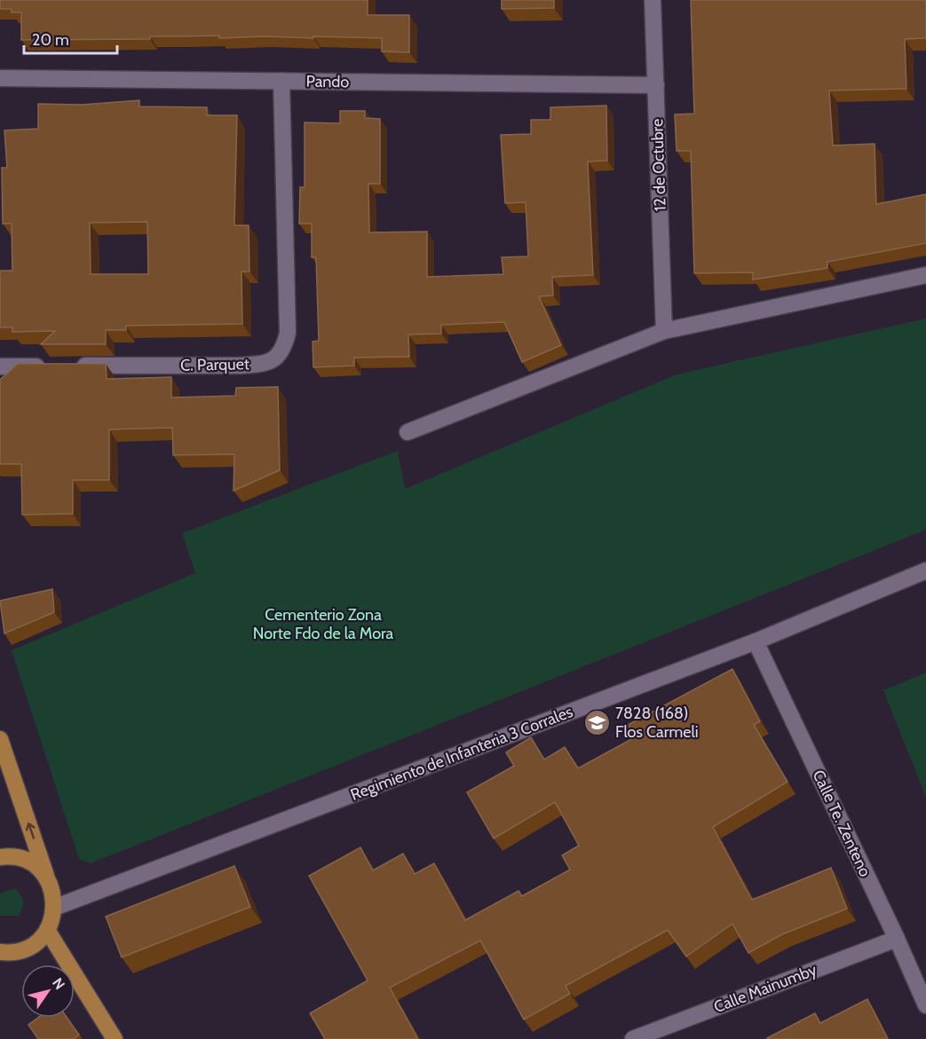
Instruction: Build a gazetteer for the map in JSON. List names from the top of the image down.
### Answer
{
  "streets": {
    "street": [
      "Pando",
      "12 de Octubre",
      "C. Parquet",
      "Regimiento de Infanteria 3 Corrales",
      "Calle Te. Zenteno",
      "Calle Mainumby"
    ]
  },
  "crossings": [
    ["Pando", "12 de Octubre"],
    ["Pando", "C. Parquet"],
    ["Regimiento de Infanteria 3 Corrales", "Calle Te. Zenteno"],
    ["Calle Te. Zenteno", "Calle Mainumby"]
  ],
  "parks": ["Cementerio Zona Norte Fdo de la Mora"],
  "places": {
    "school or university": ["7828 (168) Flos Carmeli"]
  },
  "scale_bar": "20 m",
  "north": "top right"
}
